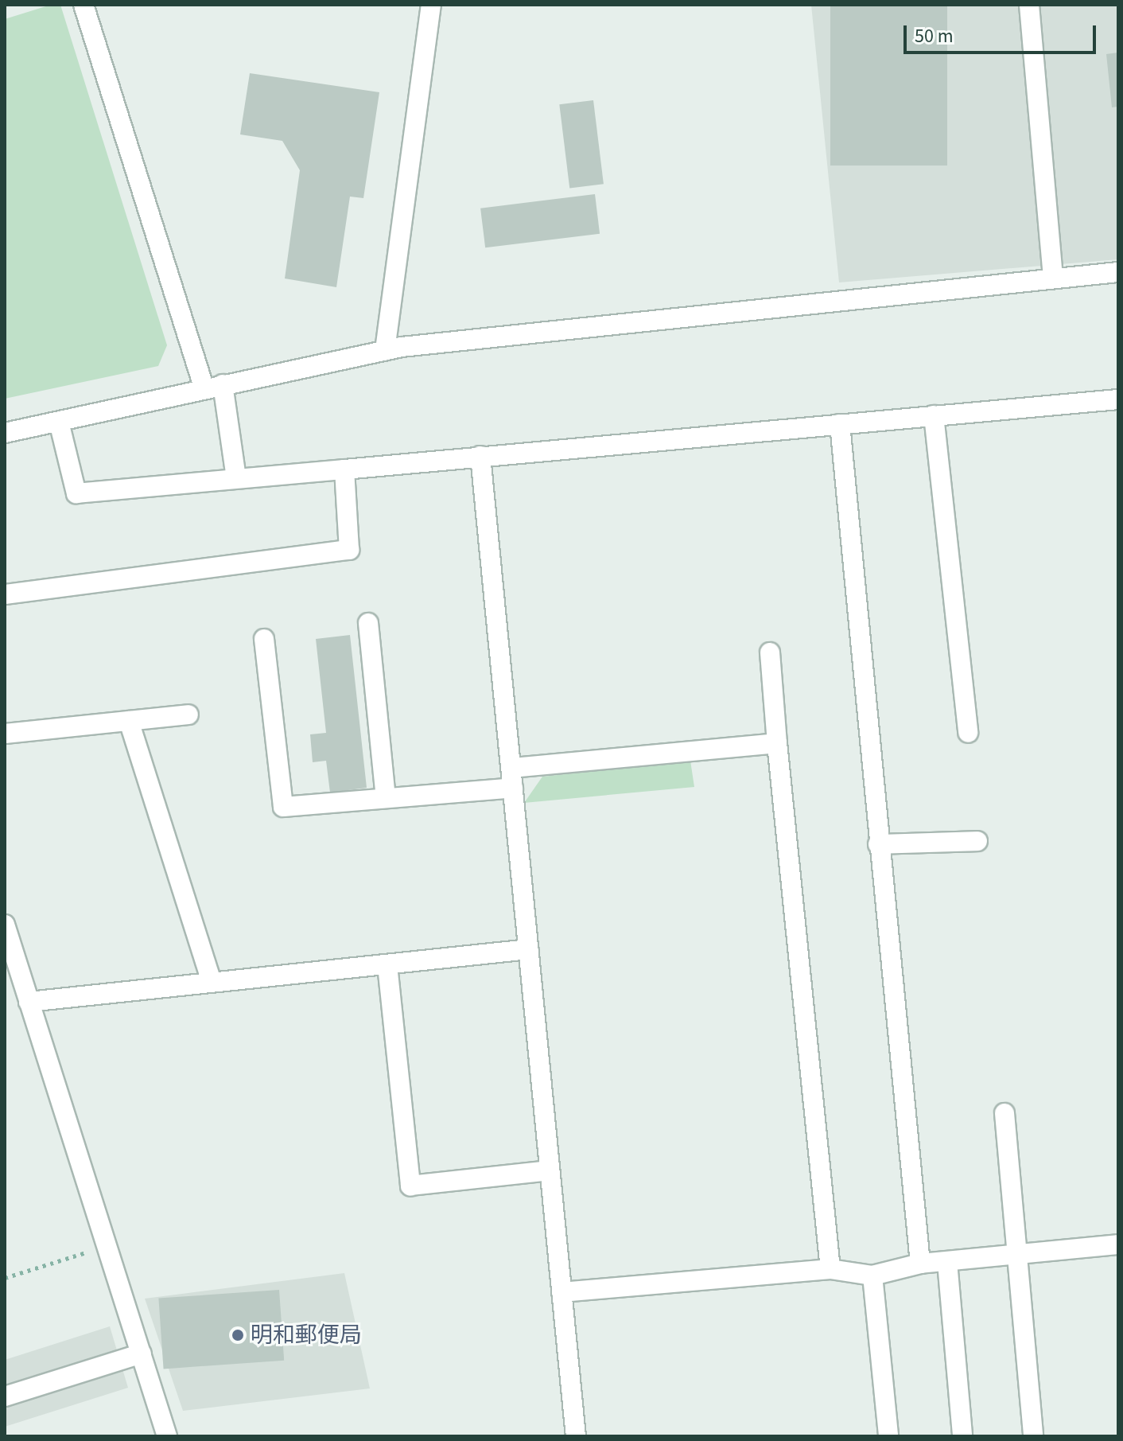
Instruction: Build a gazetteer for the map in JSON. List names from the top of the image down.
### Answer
{
  "places": ["明和郵便局"],
  "scale_bar": "50 m"
}
